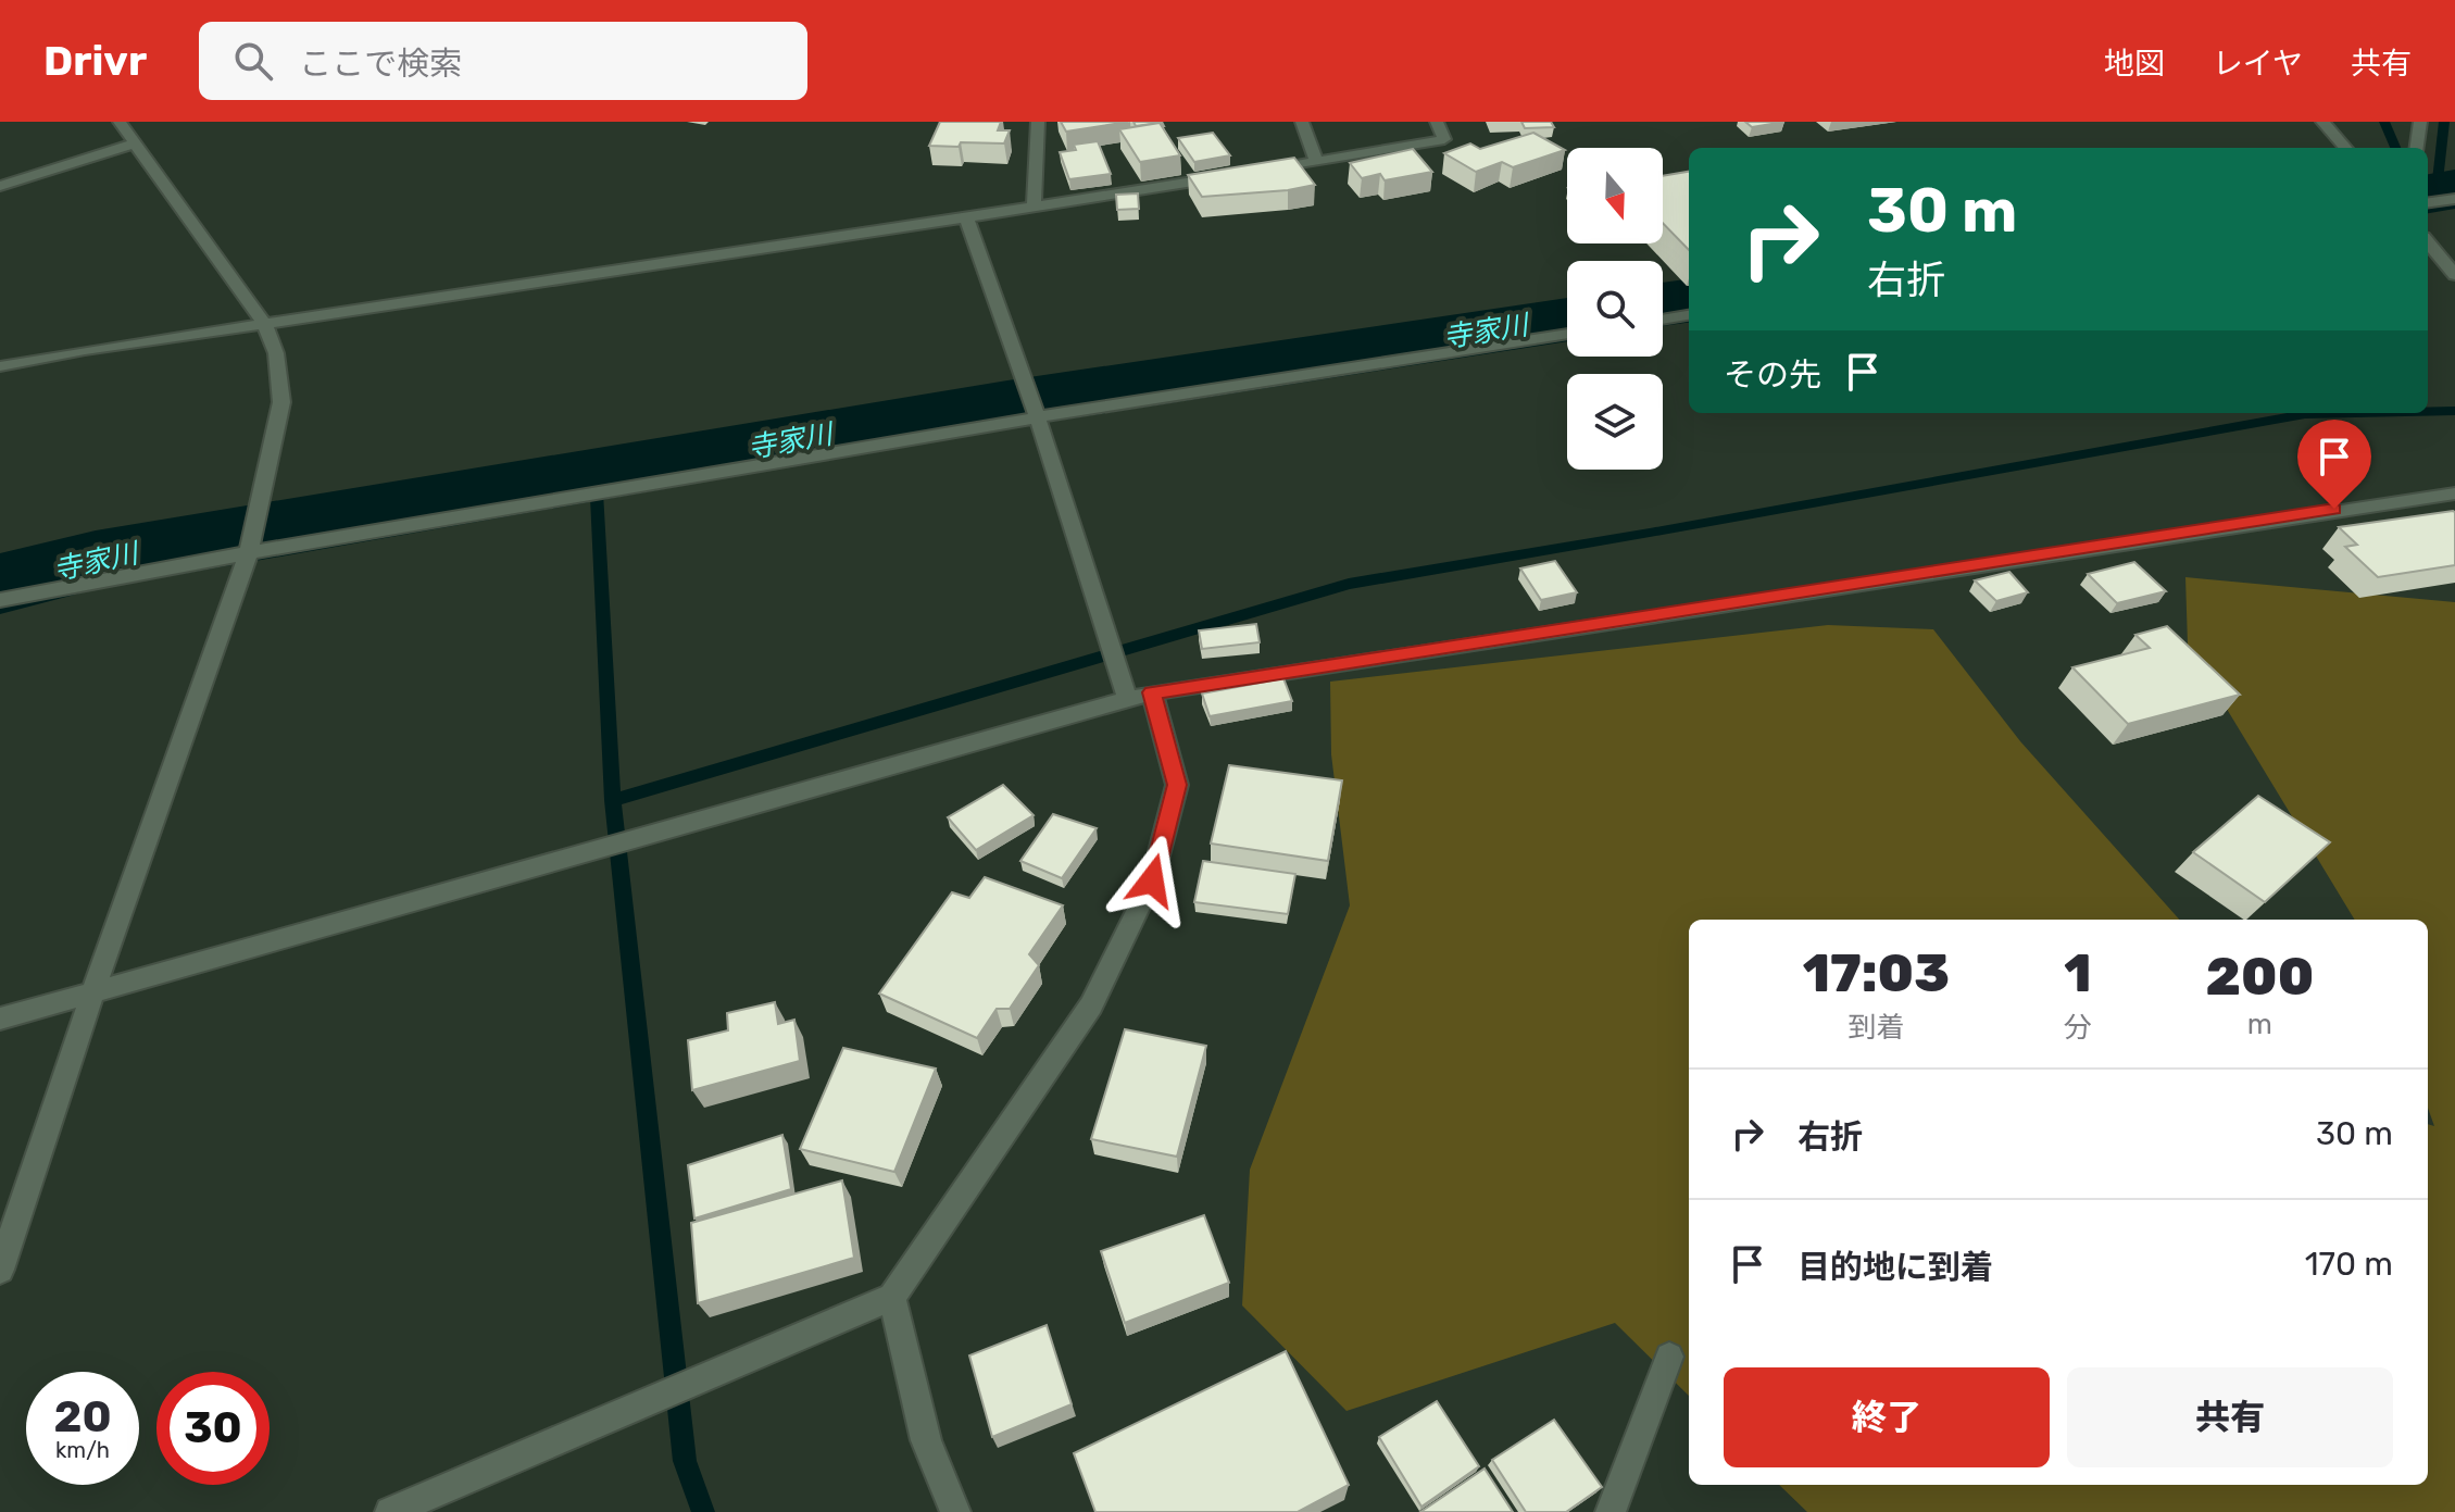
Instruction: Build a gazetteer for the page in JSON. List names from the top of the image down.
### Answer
{
  "water": ["寺家川"],
  "north": "bottom",
  "page": {
    "header": "Drivr",
    "search": "ここで検索",
    "nav": ["地図", "レイヤ", "共有"],
    "turn": ["30 m", "右折"],
    "then": "その先",
    "eta": [
      "17:03",
      "到着",
      "1",
      "分",
      "200",
      "m"
    ],
    "list": [
      {
        "name": "右折",
        "value": "30 m"
      },
      {
        "name": "目的地に到着",
        "value": "170 m"
      }
    ],
    "buttons": ["終了", "共有"],
    "speed": "20 km/h",
    "limit": "30"
  }
}
